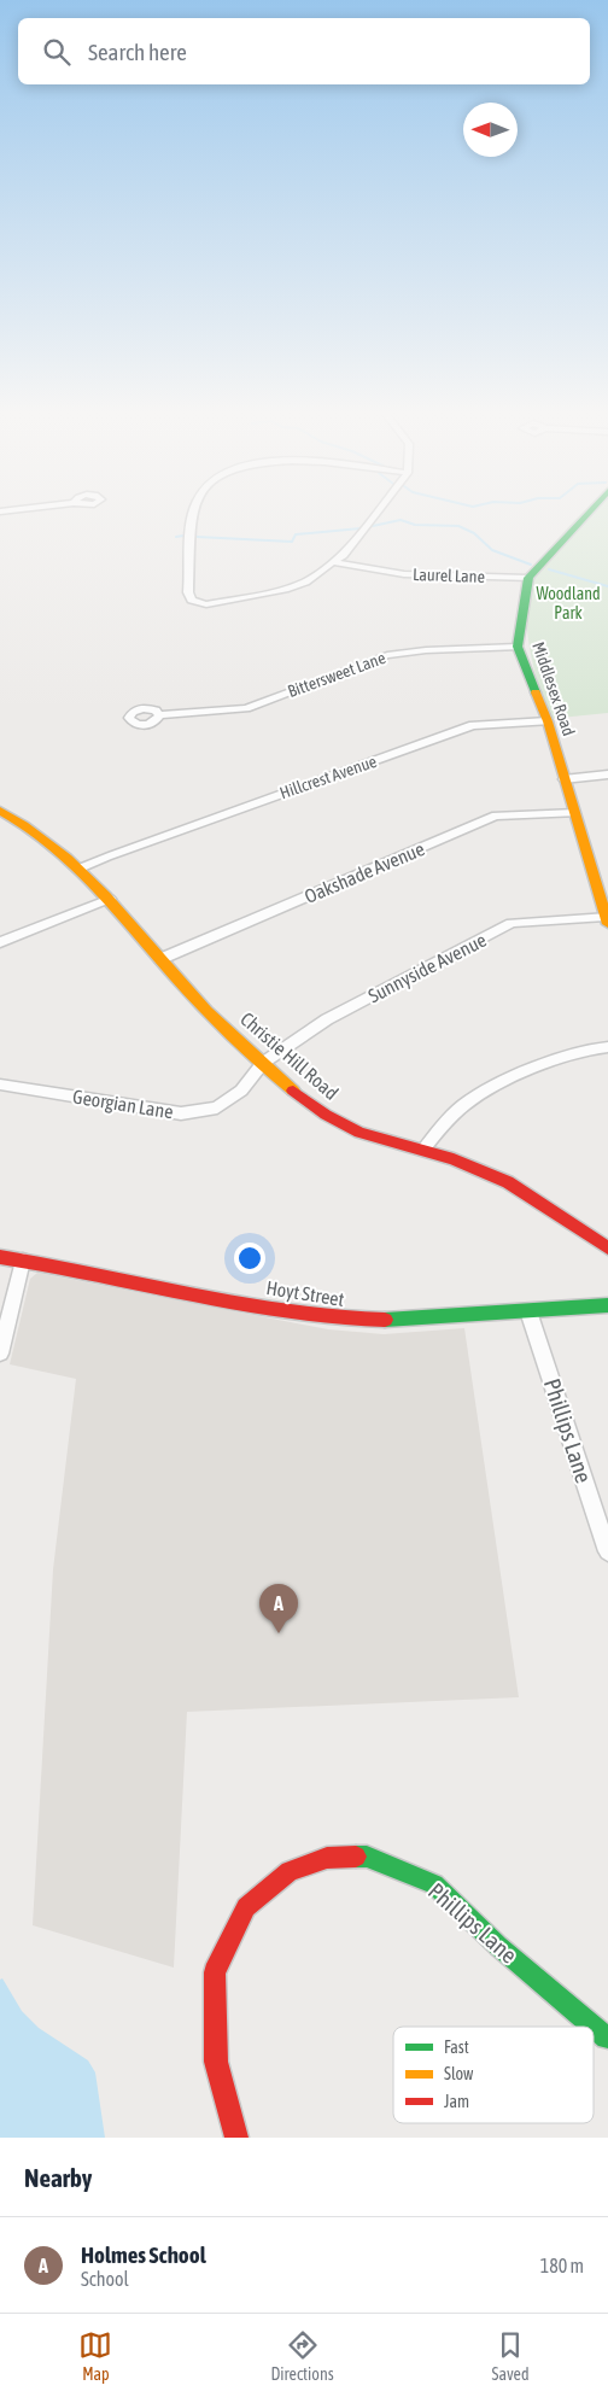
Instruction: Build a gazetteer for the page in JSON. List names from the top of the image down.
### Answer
{
  "streets": {
    "street": [
      "Laurel Lane",
      "Bittersweet Lane",
      "Middlesex Road",
      "Hillcrest Avenue",
      "Oakshade Avenue",
      "Sunnyside Avenue",
      "Christie Hill Road",
      "Georgian Lane",
      "Hoyt Street",
      "Phillips Lane"
    ]
  },
  "crossings": [
    ["Laurel Lane", "Middlesex Road"],
    ["Bittersweet Lane", "Middlesex Road"],
    ["Middlesex Road", "Hillcrest Avenue"],
    ["Middlesex Road", "Oakshade Avenue"],
    ["Middlesex Road", "Sunnyside Avenue"],
    ["Hillcrest Avenue", "Christie Hill Road"],
    ["Oakshade Avenue", "Christie Hill Road"],
    ["Sunnyside Avenue", "Christie Hill Road"],
    ["Sunnyside Avenue", "Georgian Lane"],
    ["Christie Hill Road", "Georgian Lane"],
    ["Hoyt Street", "Phillips Lane"]
  ],
  "parks": ["Woodland Park"],
  "legend": ["Fast", "Slow", "Jam"],
  "north": "left",
  "page": {
    "search": "Search here",
    "pins": "A",
    "heading": "Nearby",
    "list": [
      {
        "mark": "A",
        "name": "Holmes School",
        "note": "School",
        "value": "180 m"
      }
    ],
    "nav": ["Map", "Directions", "Saved"]
  }
}
